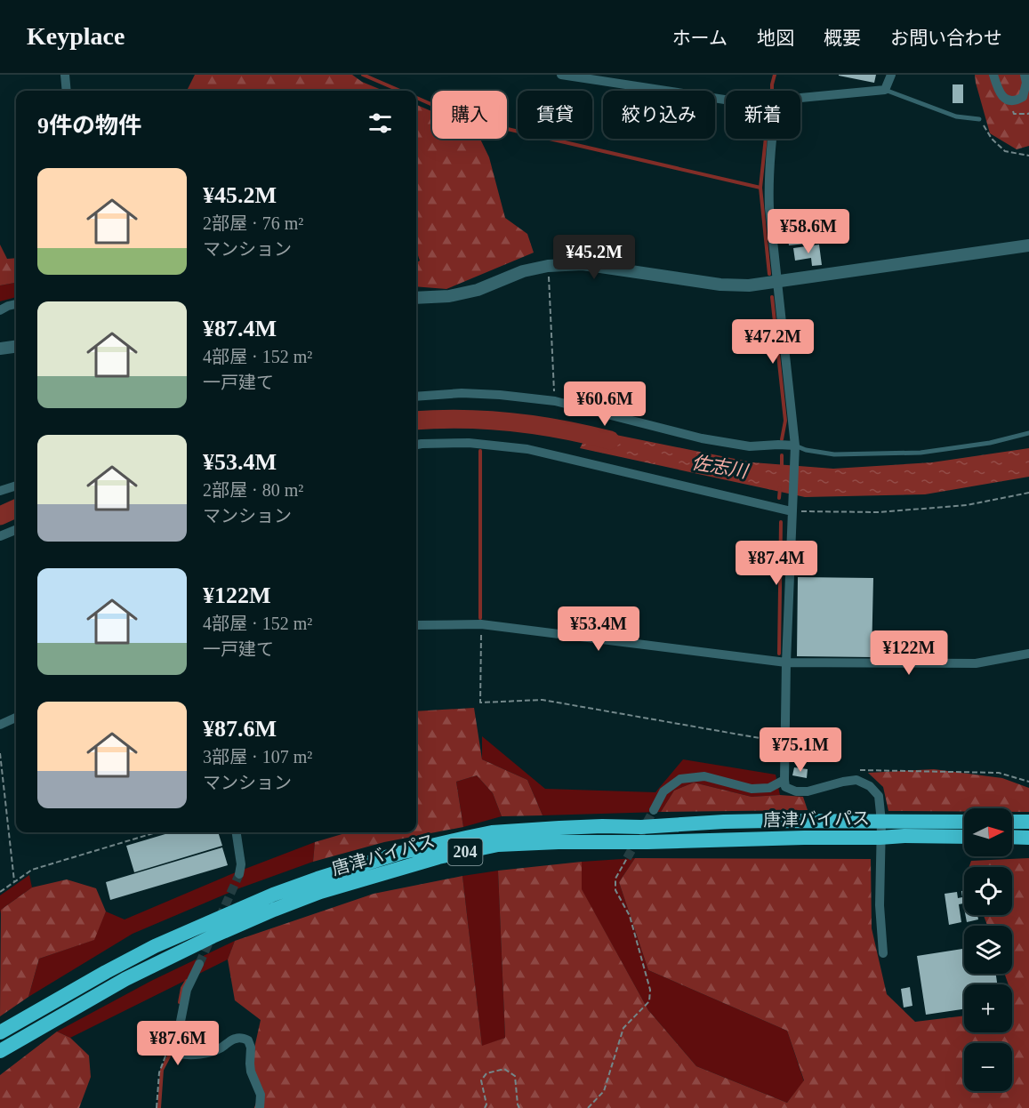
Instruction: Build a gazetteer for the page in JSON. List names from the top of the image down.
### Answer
{
  "streets": {
    "highway": ["唐津バイパス", "204"]
  },
  "water": ["佐志川"],
  "north": "right",
  "page": {
    "header": "Keyplace",
    "nav": [
      "ホーム",
      "地図",
      "概要",
      "お問い合わせ"
    ],
    "chip": [
      "購入",
      "賃貸",
      "絞り込み",
      "新着"
    ],
    "heading": "9件の物件",
    "list": [
      {
        "name": "¥45.2M",
        "note": "2部屋 · 76 m² · マンション"
      },
      {
        "name": "¥87.4M",
        "note": "4部屋 · 152 m² · 一戸建て"
      },
      {
        "name": "¥53.4M",
        "note": "2部屋 · 80 m² · マンション"
      },
      {
        "name": "¥122M",
        "note": "4部屋 · 152 m² · 一戸建て"
      },
      {
        "name": "¥87.6M",
        "note": "3部屋 · 107 m² · マンション"
      }
    ],
    "price": [
      "¥58.6M",
      "¥45.2M",
      "¥47.2M",
      "¥60.6M",
      "¥87.4M",
      "¥53.4M",
      "¥122M",
      "¥75.1M",
      "¥87.6M"
    ],
    "map_buttons": ["+", "−"]
  }
}
